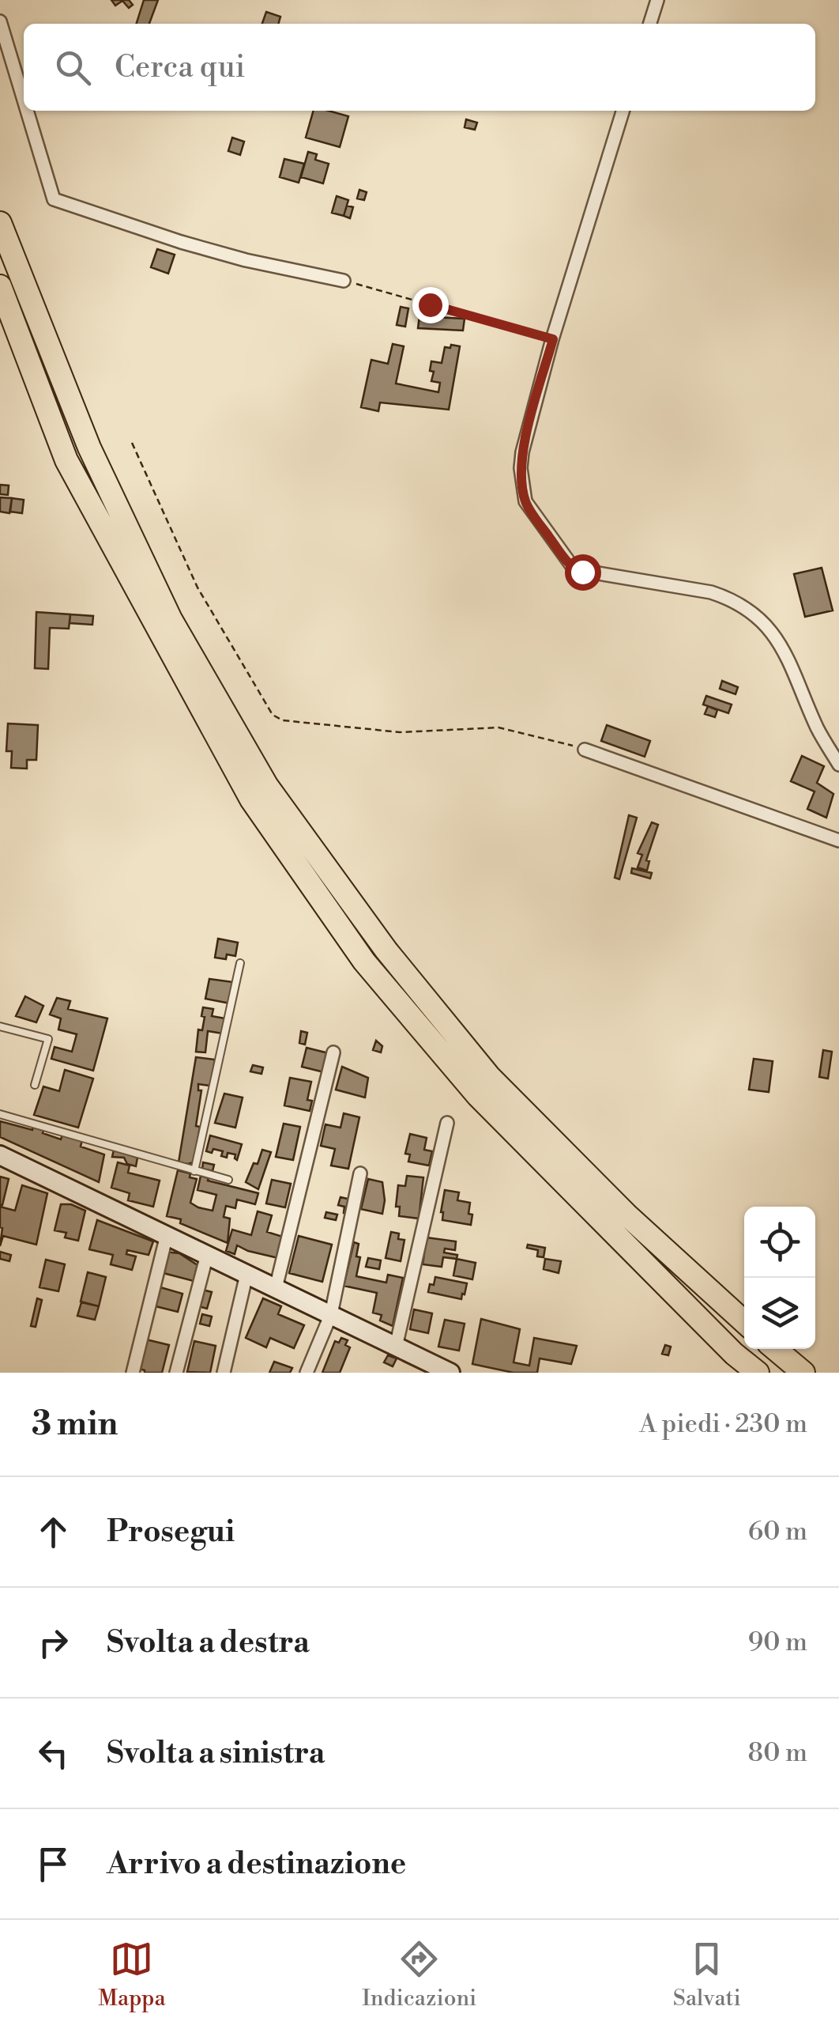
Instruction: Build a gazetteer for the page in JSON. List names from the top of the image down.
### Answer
{
  "page": {
    "search": "Cerca qui",
    "heading": ["3 min", "A piedi · 230 m"],
    "list": [
      ["Prosegui", "60 m"],
      ["Svolta a destra", "90 m"],
      ["Svolta a sinistra", "80 m"],
      "Arrivo a destinazione"
    ],
    "nav": ["Mappa", "Indicazioni", "Salvati"]
  }
}
